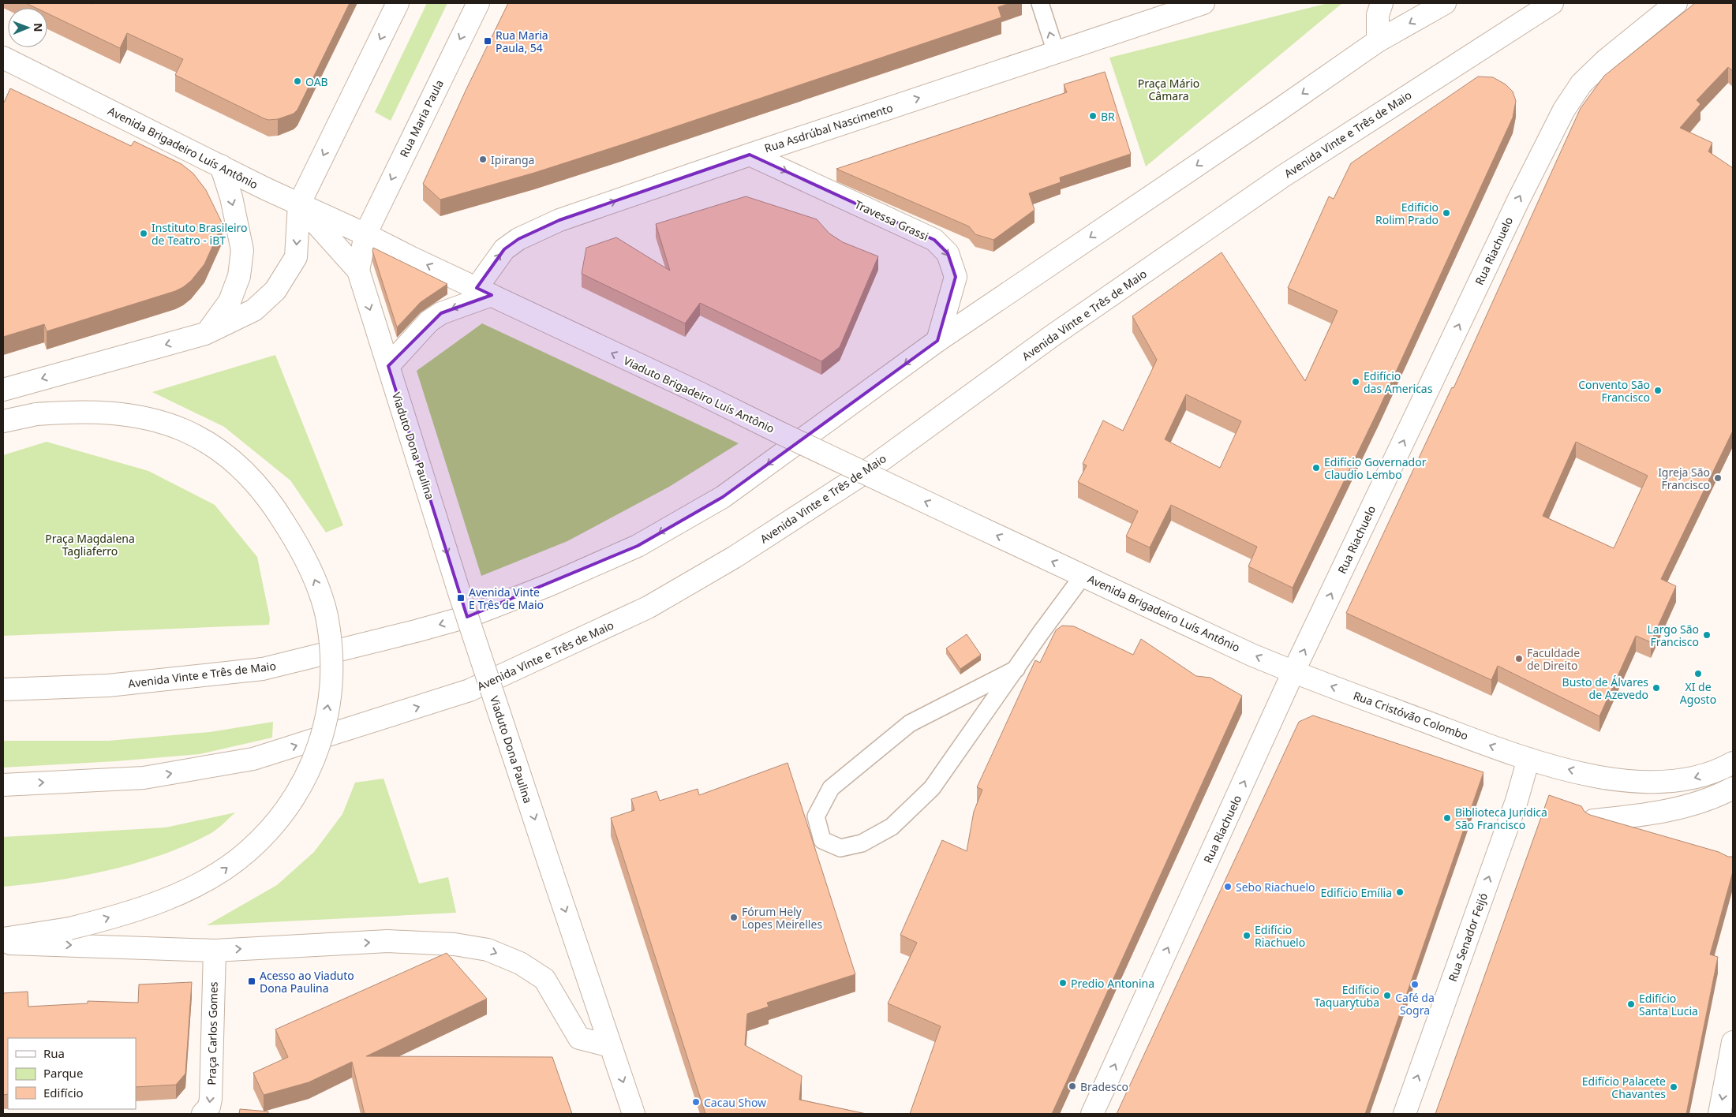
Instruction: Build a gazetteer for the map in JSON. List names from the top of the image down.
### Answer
{
  "streets": {
    "main road": [
      "Rua Maria Paula",
      "Rua Asdrúbal Nascimento",
      "Avenida Vinte e Três de Maio",
      "Avenida Brigadeiro Luís Antônio",
      "Travessa Grassi",
      "Rua Riachuelo",
      "Viaduto Brigadeiro Luís Antônio",
      "Viaduto Dona Paulina",
      "Rua Cristóvão Colombo",
      "Rua Senador Feijó",
      "Praça Carlos Gomes"
    ]
  },
  "crossings": [
    ["Rua Maria Paula", "Avenida Brigadeiro Luís Antônio"],
    ["Rua Maria Paula", "Viaduto Brigadeiro Luís Antônio"],
    ["Rua Maria Paula", "Viaduto Dona Paulina"],
    ["Rua Asdrúbal Nascimento", "Travessa Grassi"],
    ["Rua Asdrúbal Nascimento", "Viaduto Brigadeiro Luís Antônio"],
    ["Avenida Vinte e Três de Maio", "Travessa Grassi"],
    ["Avenida Brigadeiro Luís Antônio", "Rua Riachuelo"],
    ["Avenida Brigadeiro Luís Antônio", "Viaduto Brigadeiro Luís Antônio"],
    ["Avenida Brigadeiro Luís Antônio", "Viaduto Dona Paulina"],
    ["Avenida Brigadeiro Luís Antônio", "Rua Cristóvão Colombo"],
    ["Rua Riachuelo", "Rua Cristóvão Colombo"],
    ["Viaduto Brigadeiro Luís Antônio", "Viaduto Dona Paulina"],
    ["Rua Cristóvão Colombo", "Rua Senador Feijó"]
  ],
  "one_way": [
    "Rua Asdrúbal Nascimento",
    "Avenida Brigadeiro Luís Antônio",
    "Travessa Grassi",
    "Rua Riachuelo",
    "Viaduto Brigadeiro Luís Antônio",
    "Viaduto Dona Paulina",
    "Rua Cristóvão Colombo",
    "Rua Senador Feijó",
    "Praça Carlos Gomes"
  ],
  "parks": ["Praça Mário Câmara", "Praça Magdalena Tagliaferro"],
  "places": {
    "transit": ["Rua Maria Paula, 54", "Avenida Vinte E Três de Maio", "Acesso ao Viaduto Dona Paulina"],
    "other": [
      "OAB",
      "BR",
      "Ipiranga",
      "Edifício Rolim Prado",
      "Instituto Brasileiro de Teatro - iBT",
      "Edifício das Americas",
      "Convento São Francisco",
      "Edifício Governador Claudio Lembo",
      "Igreja São Francisco",
      "Largo São Francisco",
      "Faculdade de Direito",
      "XI de Agosto",
      "Busto de Álvares de Azevedo",
      "Biblioteca Jurídica São Francisco",
      "Sebo Riachuelo",
      "Edifício Emília",
      "Fórum Hely Lopes Meirelles",
      "Edifício Riachuelo",
      "Predio Antonina",
      "Café da Sogra",
      "Edifício Taquarytuba",
      "Edifício Santa Lucia",
      "Bradesco",
      "Edifício Palacete Chavantes",
      "Cacau Show"
    ]
  },
  "legend": ["Rua", "Parque", "Edifício"],
  "north": "right"
}
